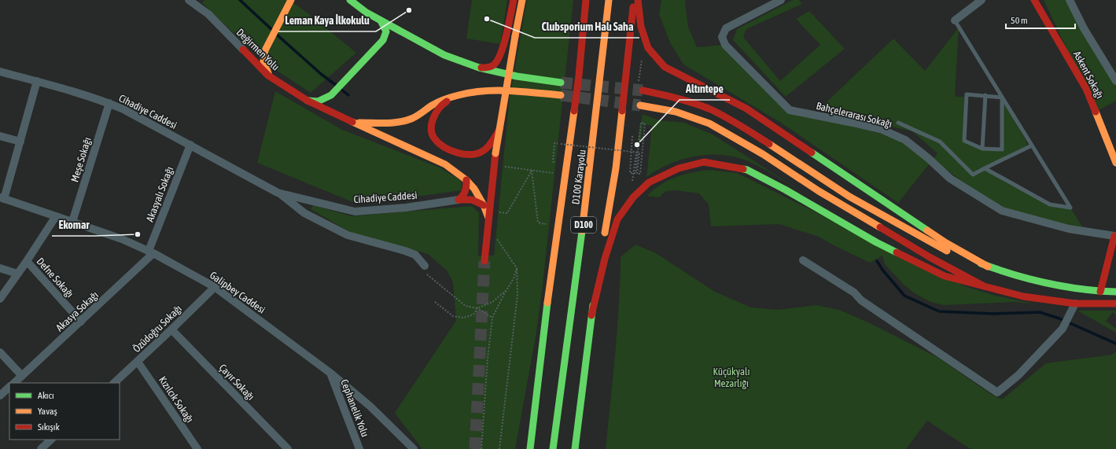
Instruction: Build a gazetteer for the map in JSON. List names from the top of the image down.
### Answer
{
  "streets": {
    "main road": [
      "Değirmen Yolu",
      "Askent Sokağı",
      "D100 Karayolu",
      "D100"
    ],
    "street": [
      "Cihadiye Caddesi",
      "Bahçelerarası Sokağı",
      "Meşe Sokağı",
      "Akasyalı Sokağı",
      "Defne Sokağı",
      "Galipbey Caddesi",
      "Akasya Sokağı",
      "Özüdoğru Sokağı",
      "Çayır Sokağı",
      "Kızılcık Sokağı",
      "Cephanelik Yolu"
    ]
  },
  "crossings": [
    ["Cihadiye Caddesi", "Meşe Sokağı"],
    ["Cihadiye Caddesi", "Akasyalı Sokağı"],
    ["Meşe Sokağı", "Galipbey Caddesi"],
    ["Akasyalı Sokağı", "Galipbey Caddesi"],
    ["Akasyalı Sokağı", "Akasya Sokağı"],
    ["Defne Sokağı", "Akasya Sokağı"],
    ["Galipbey Caddesi", "Akasya Sokağı"],
    ["Galipbey Caddesi", "Özüdoğru Sokağı"],
    ["Galipbey Caddesi", "Cephanelik Yolu"],
    ["Özüdoğru Sokağı", "Çayır Sokağı"],
    ["Özüdoğru Sokağı", "Kızılcık Sokağı"]
  ],
  "parks": ["Küçükyalı Mezarlığı"],
  "places": [
    "Leman Kaya İlkokulu",
    "Clubsporium Halı Saha",
    "Altıntepe",
    "Ekomar"
  ],
  "legend": ["Akıcı", "Yavaş", "Sıkışık"],
  "scale_bar": "50 m"
}
